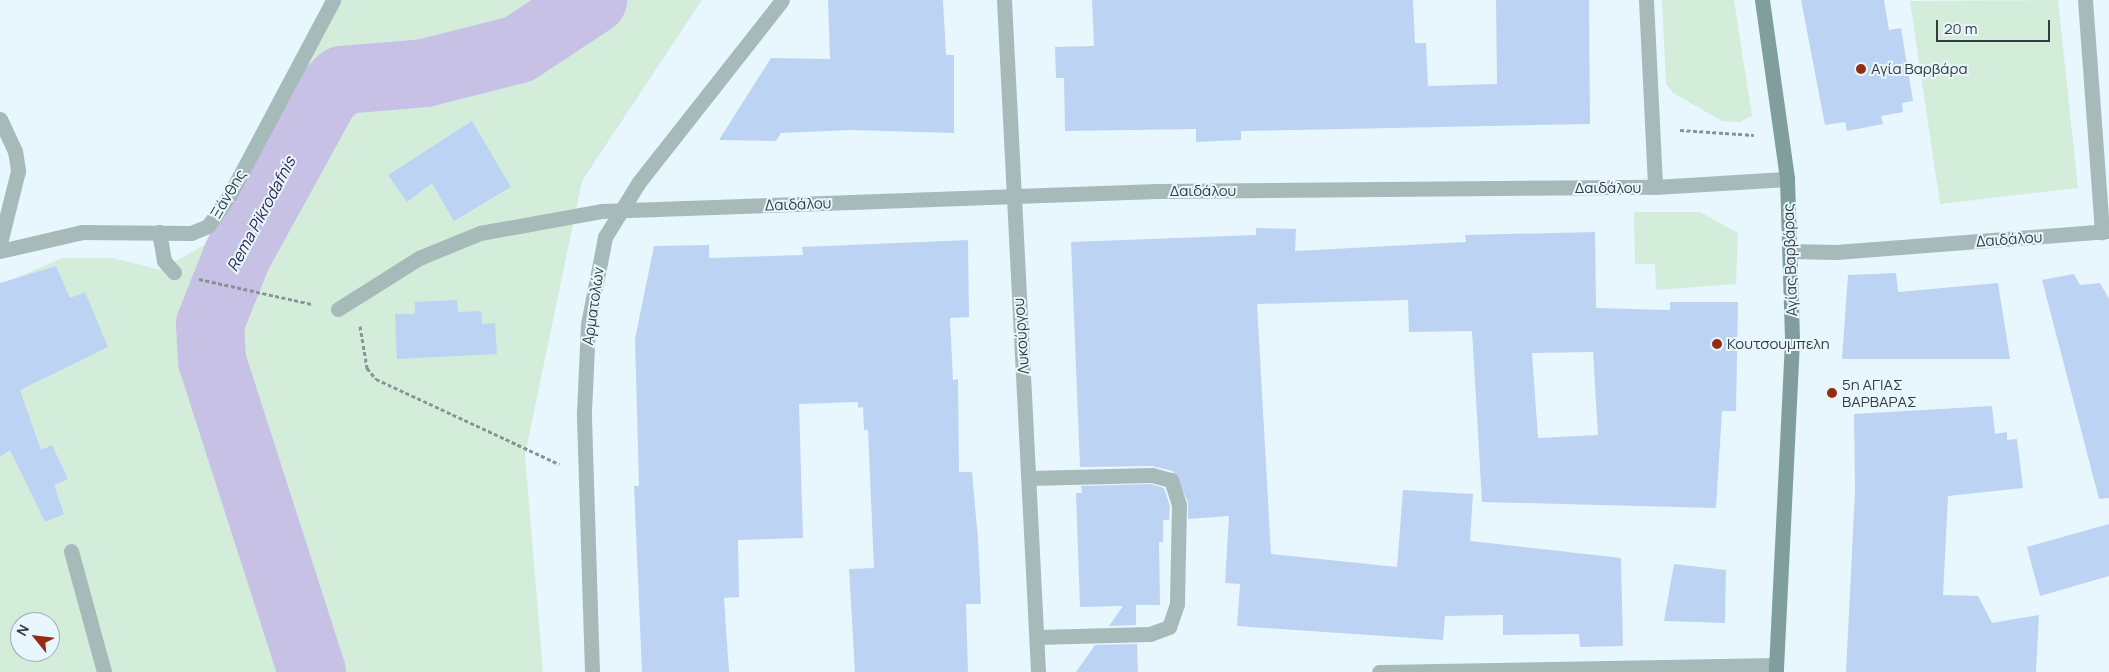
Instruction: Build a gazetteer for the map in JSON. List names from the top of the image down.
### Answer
{
  "streets": {
    "street": [
      "Δαιδάλου",
      "Ξάνθης",
      "Αγίας Βαρβάρας",
      "Αρματολών",
      "Λυκούργου"
    ]
  },
  "crossings": [
    ["Δαιδάλου", "Αγίας Βαρβάρας"],
    ["Δαιδάλου", "Αρματολών"],
    ["Δαιδάλου", "Λυκούργου"]
  ],
  "water": ["Rema Pikrodafnis"],
  "places": ["Αγία Βαρβάρα", "Κουτσουμπελη", "5η ΑΓΙΑΣ ΒΑΡΒΑΡΑΣ"],
  "scale_bar": "20 m",
  "north": "top left"
}
